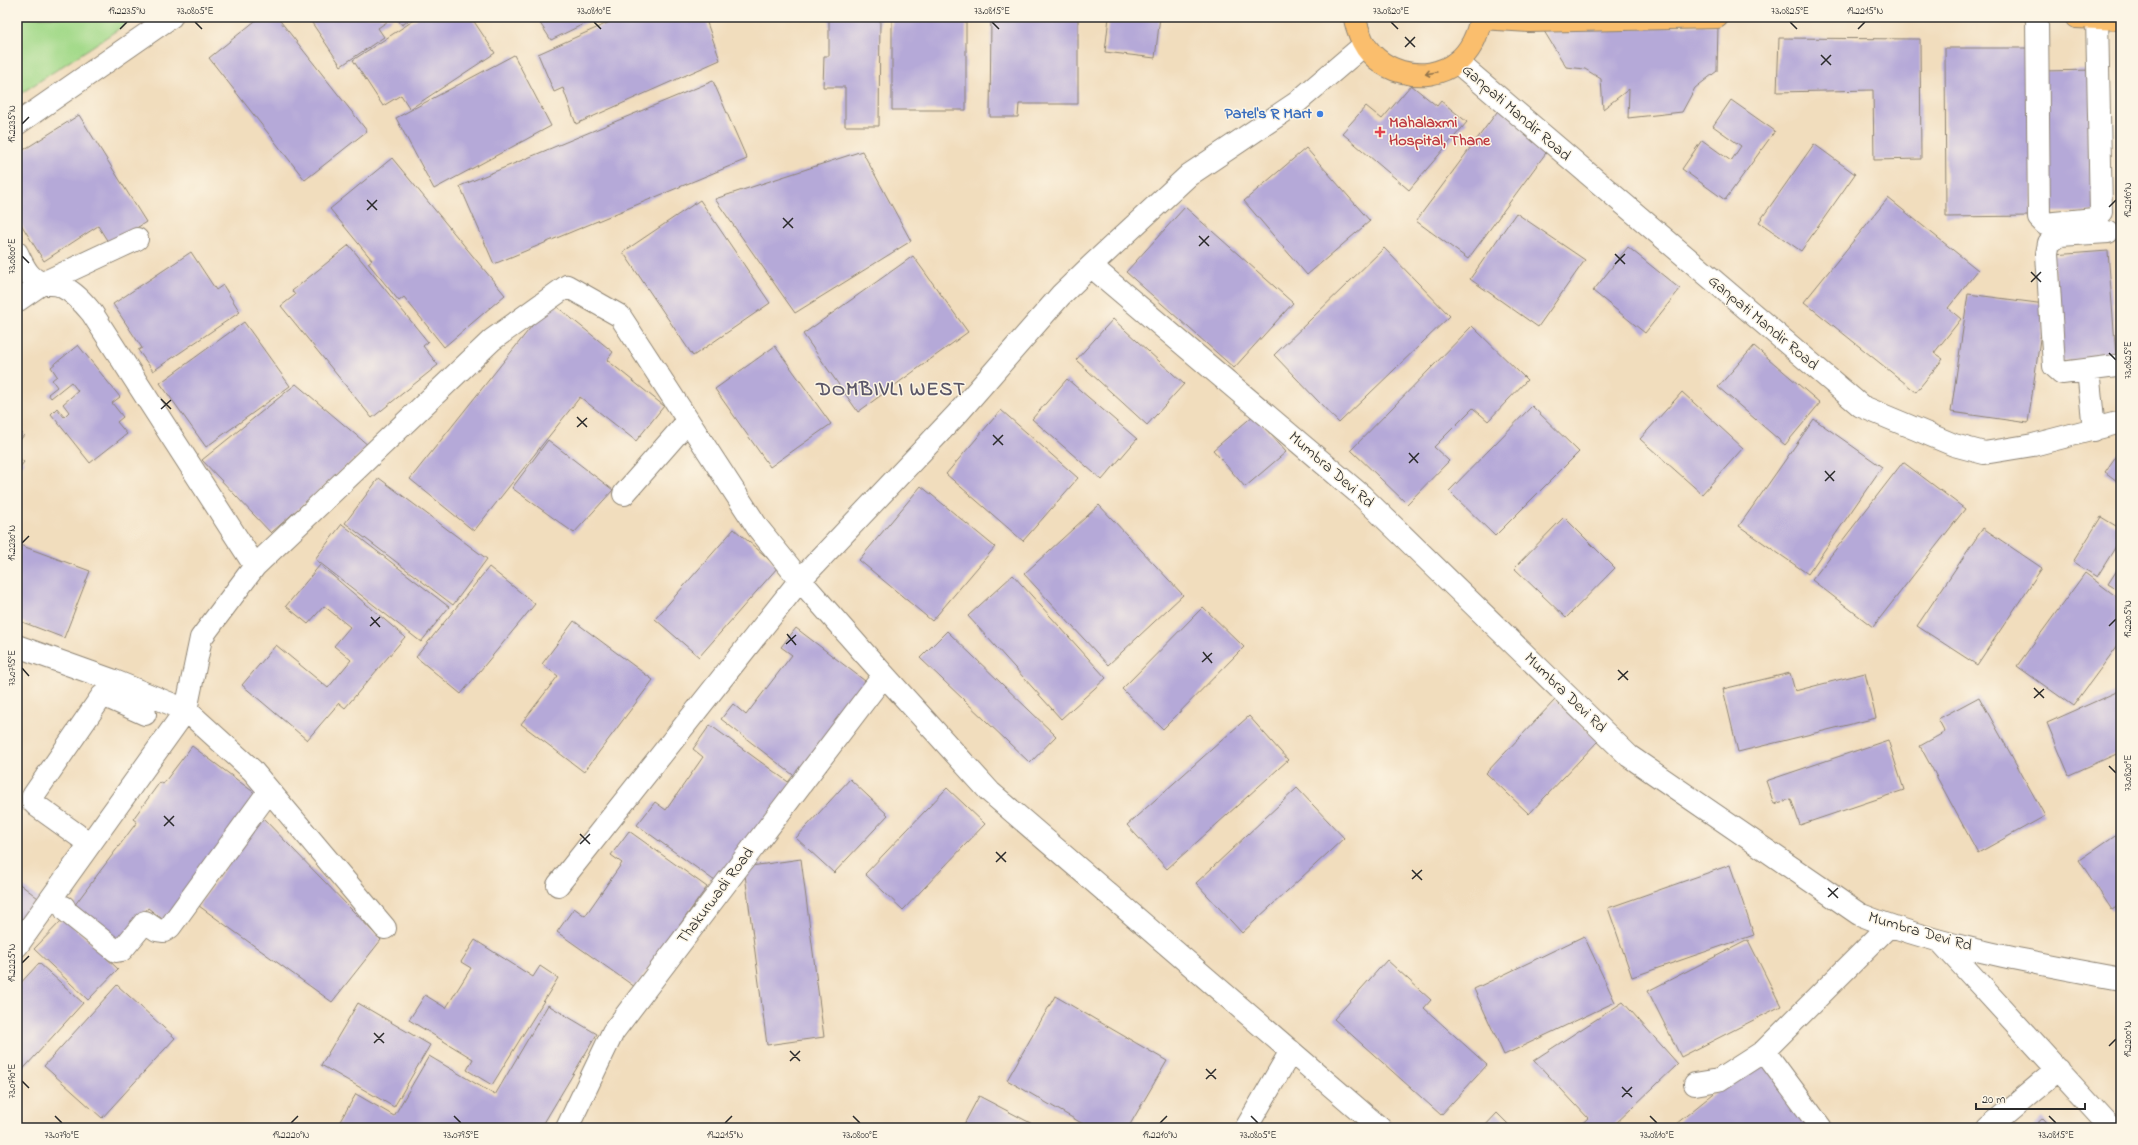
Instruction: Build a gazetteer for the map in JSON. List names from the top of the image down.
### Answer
{
  "streets": {
    "street": ["Ganpati Mandir Road", "Mumbra Devi Rd", "Thakurwadi Road"]
  },
  "districts": ["DOMBIVLI WEST"],
  "places": {
    "other": ["Patel's R Mart"],
    "health": ["Mahalaxmi Hospital, Thane"]
  },
  "scale_bar": "20 m",
  "coordinates": [
    "19.2235°N",
    "73.0805°E",
    "73.0810°E",
    "73.0815°E",
    "73.0820°E",
    "73.0825°E",
    "19.2215°N",
    "19.2210°N",
    "73.0800°E",
    "19.2230°N",
    "19.2205°N",
    "73.0795°E",
    "19.2225°N",
    "19.2200°N",
    "73.0790°E",
    "19.2220°N"
  ]
}
